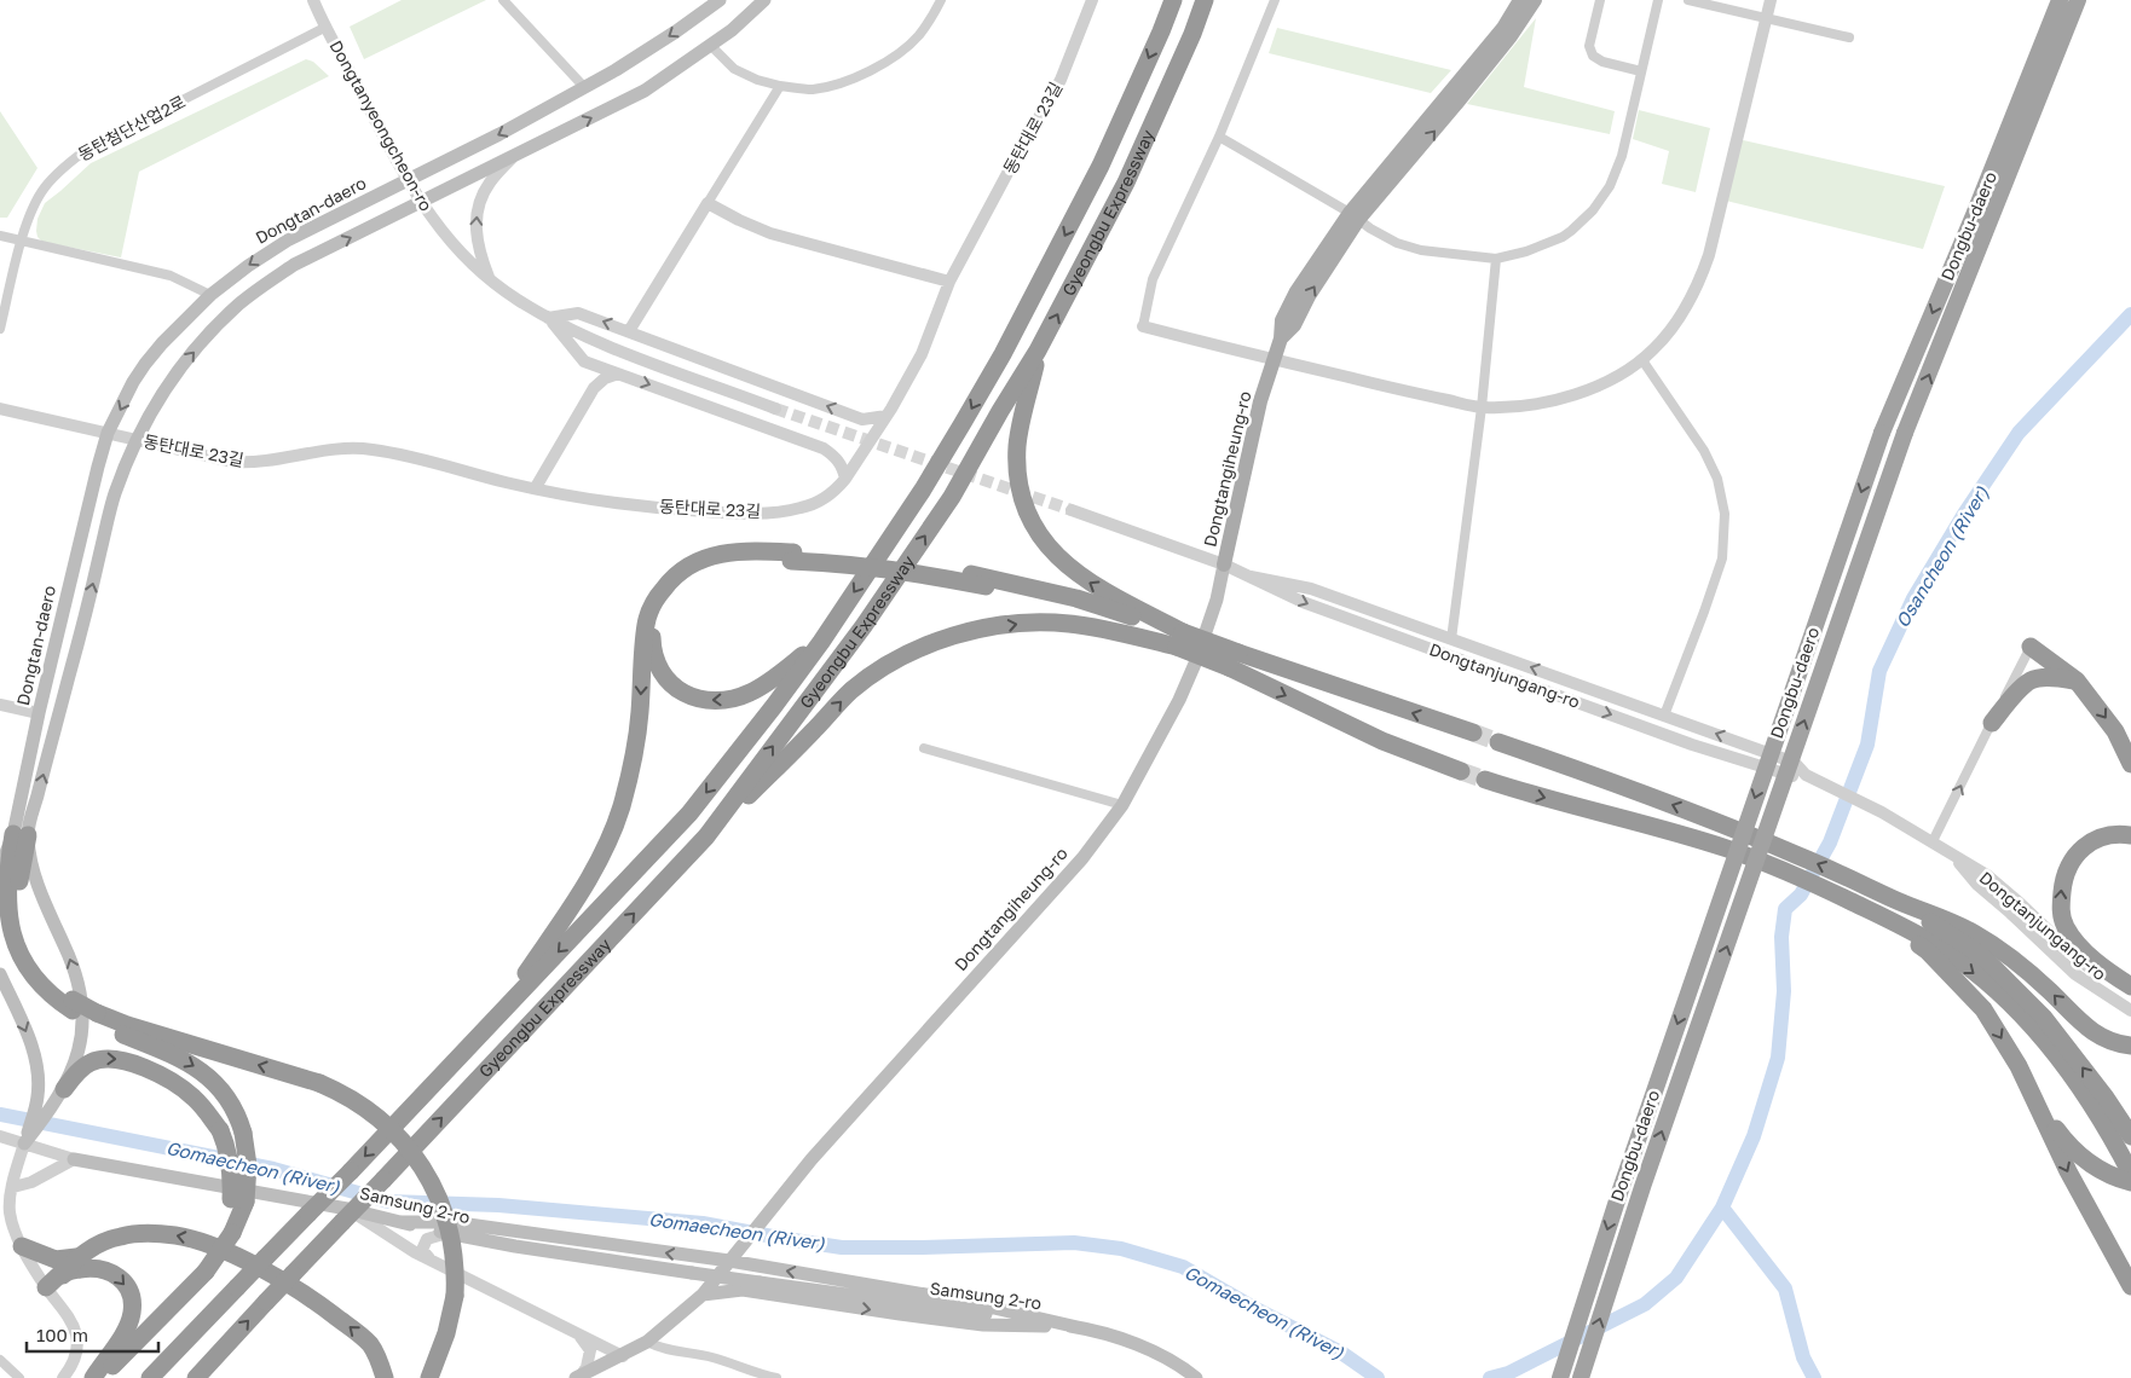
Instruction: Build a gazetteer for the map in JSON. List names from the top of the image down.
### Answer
{
  "streets": {
    "highway": ["Gyeongbu Expressway", "Dongbu-daero"],
    "main road": ["Dongtan-daero", "Dongtangiheung-ro", "Samsung 2-ro"],
    "street": [
      "Dongtanyeongcheon-ro",
      "동탄첨단산업2로",
      "동탄대로 23길",
      "Dongtanjungang-ro"
    ]
  },
  "crossings": [
    ["Dongtanyeongcheon-ro", "동탄첨단산업2로"],
    ["Dongtanyeongcheon-ro", "Dongtan-daero"],
    ["동탄대로 23길", "Dongtan-daero"],
    ["Gyeongbu Expressway", "Samsung 2-ro"],
    ["Dongtangiheung-ro", "Dongtanjungang-ro"]
  ],
  "water": ["Osancheon (River)", "Gomaecheon (River)"],
  "scale_bar": "100 m"
}
